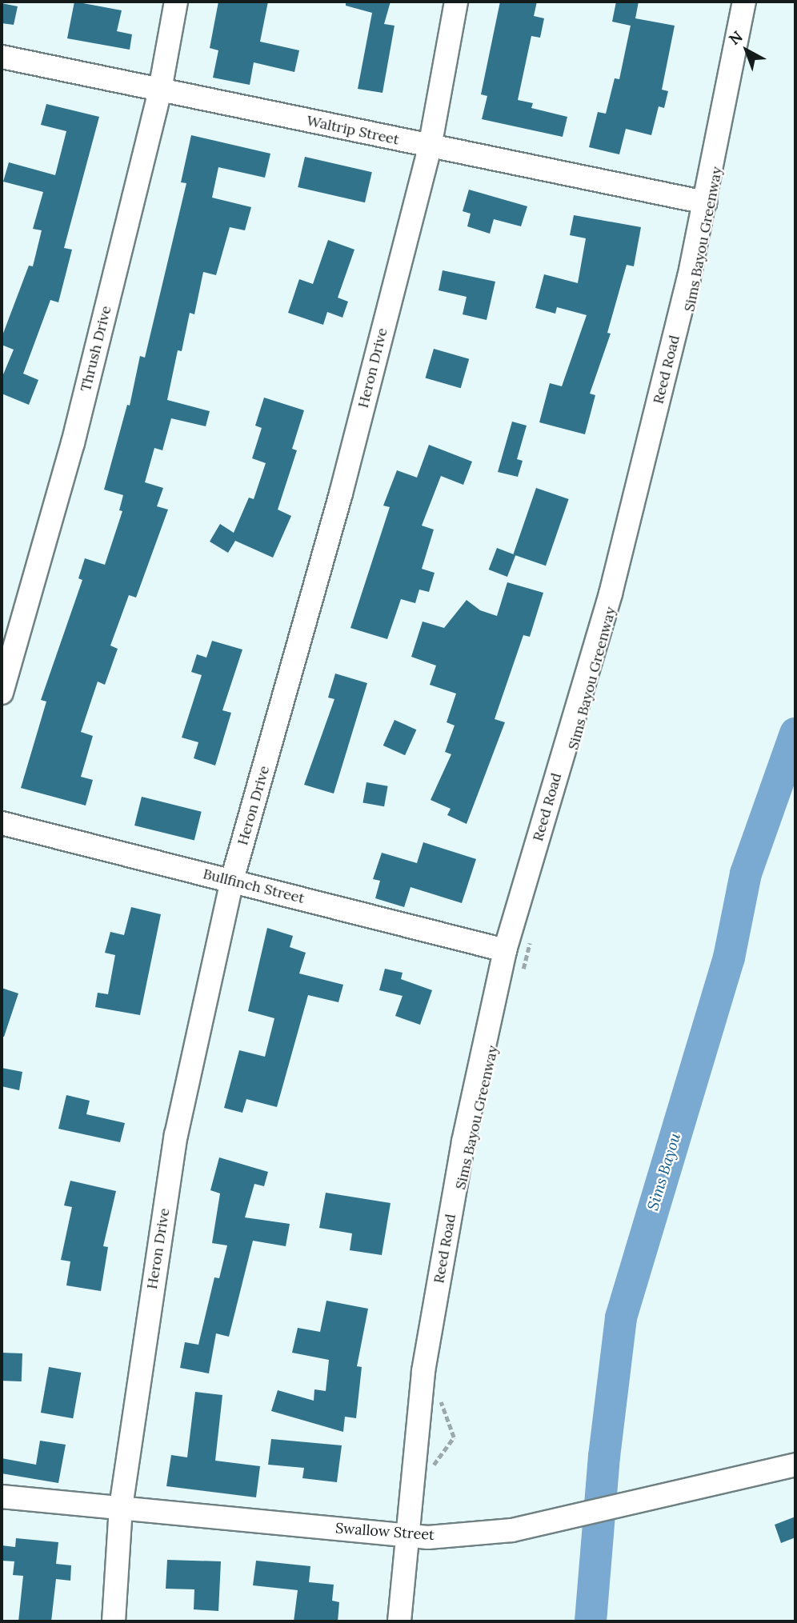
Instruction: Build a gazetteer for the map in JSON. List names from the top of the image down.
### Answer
{
  "streets": {
    "street": [
      "Waltrip Street",
      "Thrush Drive",
      "Heron Drive",
      "Reed Road",
      "Bullfinch Street",
      "Swallow Street"
    ]
  },
  "crossings": [
    ["Waltrip Street", "Thrush Drive"],
    ["Waltrip Street", "Heron Drive"],
    ["Waltrip Street", "Reed Road"],
    ["Heron Drive", "Bullfinch Street"],
    ["Heron Drive", "Swallow Street"],
    ["Reed Road", "Bullfinch Street"],
    ["Reed Road", "Swallow Street"]
  ],
  "water": ["Sims Bayou"],
  "north": "top left"
}
